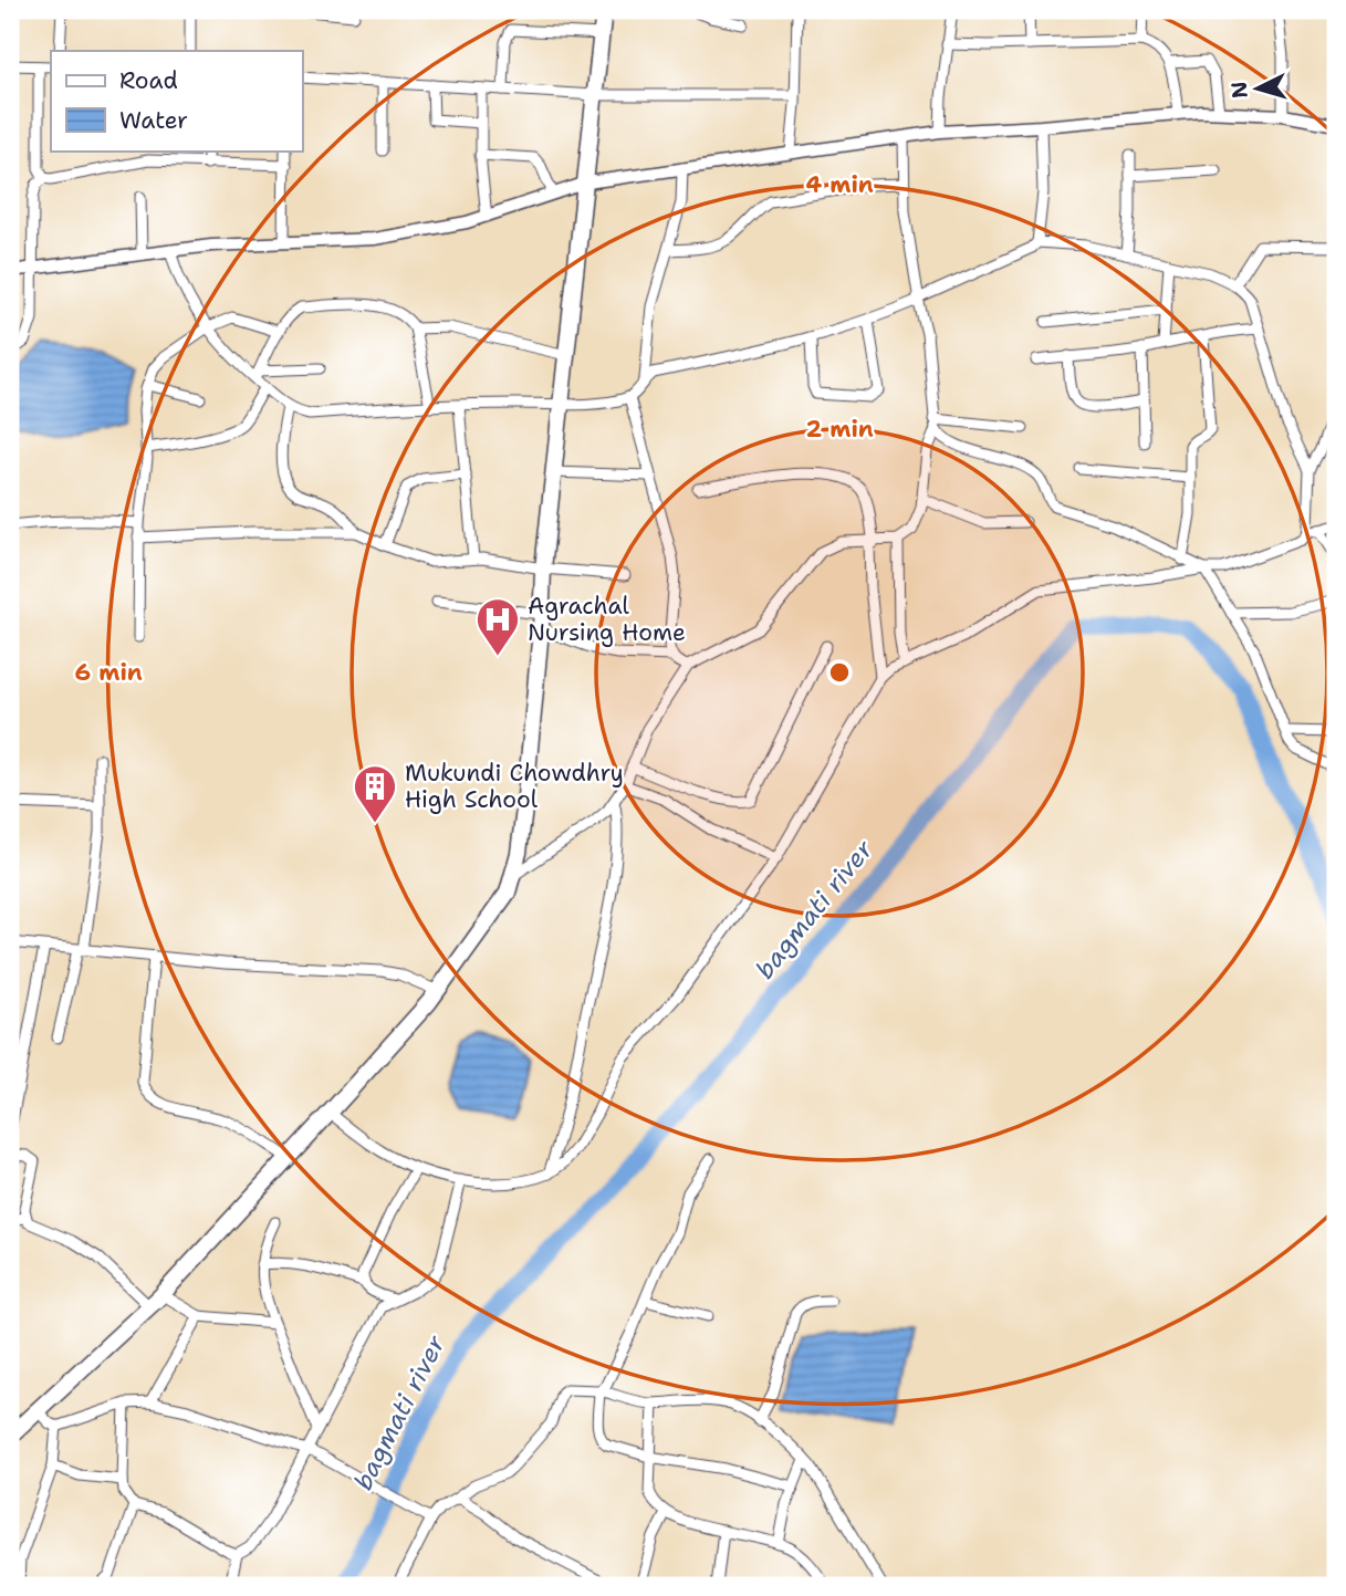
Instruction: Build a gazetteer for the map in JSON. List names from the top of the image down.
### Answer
{
  "water": ["bagmati river"],
  "places": {
    "hospital": ["Agrachal Nursing Home"],
    "building": ["Mukundi Chowdhry High School"]
  },
  "legend": ["Road", "Water"],
  "north": "left",
  "rings": ["4 min", "2 min", "6 min"]
}
